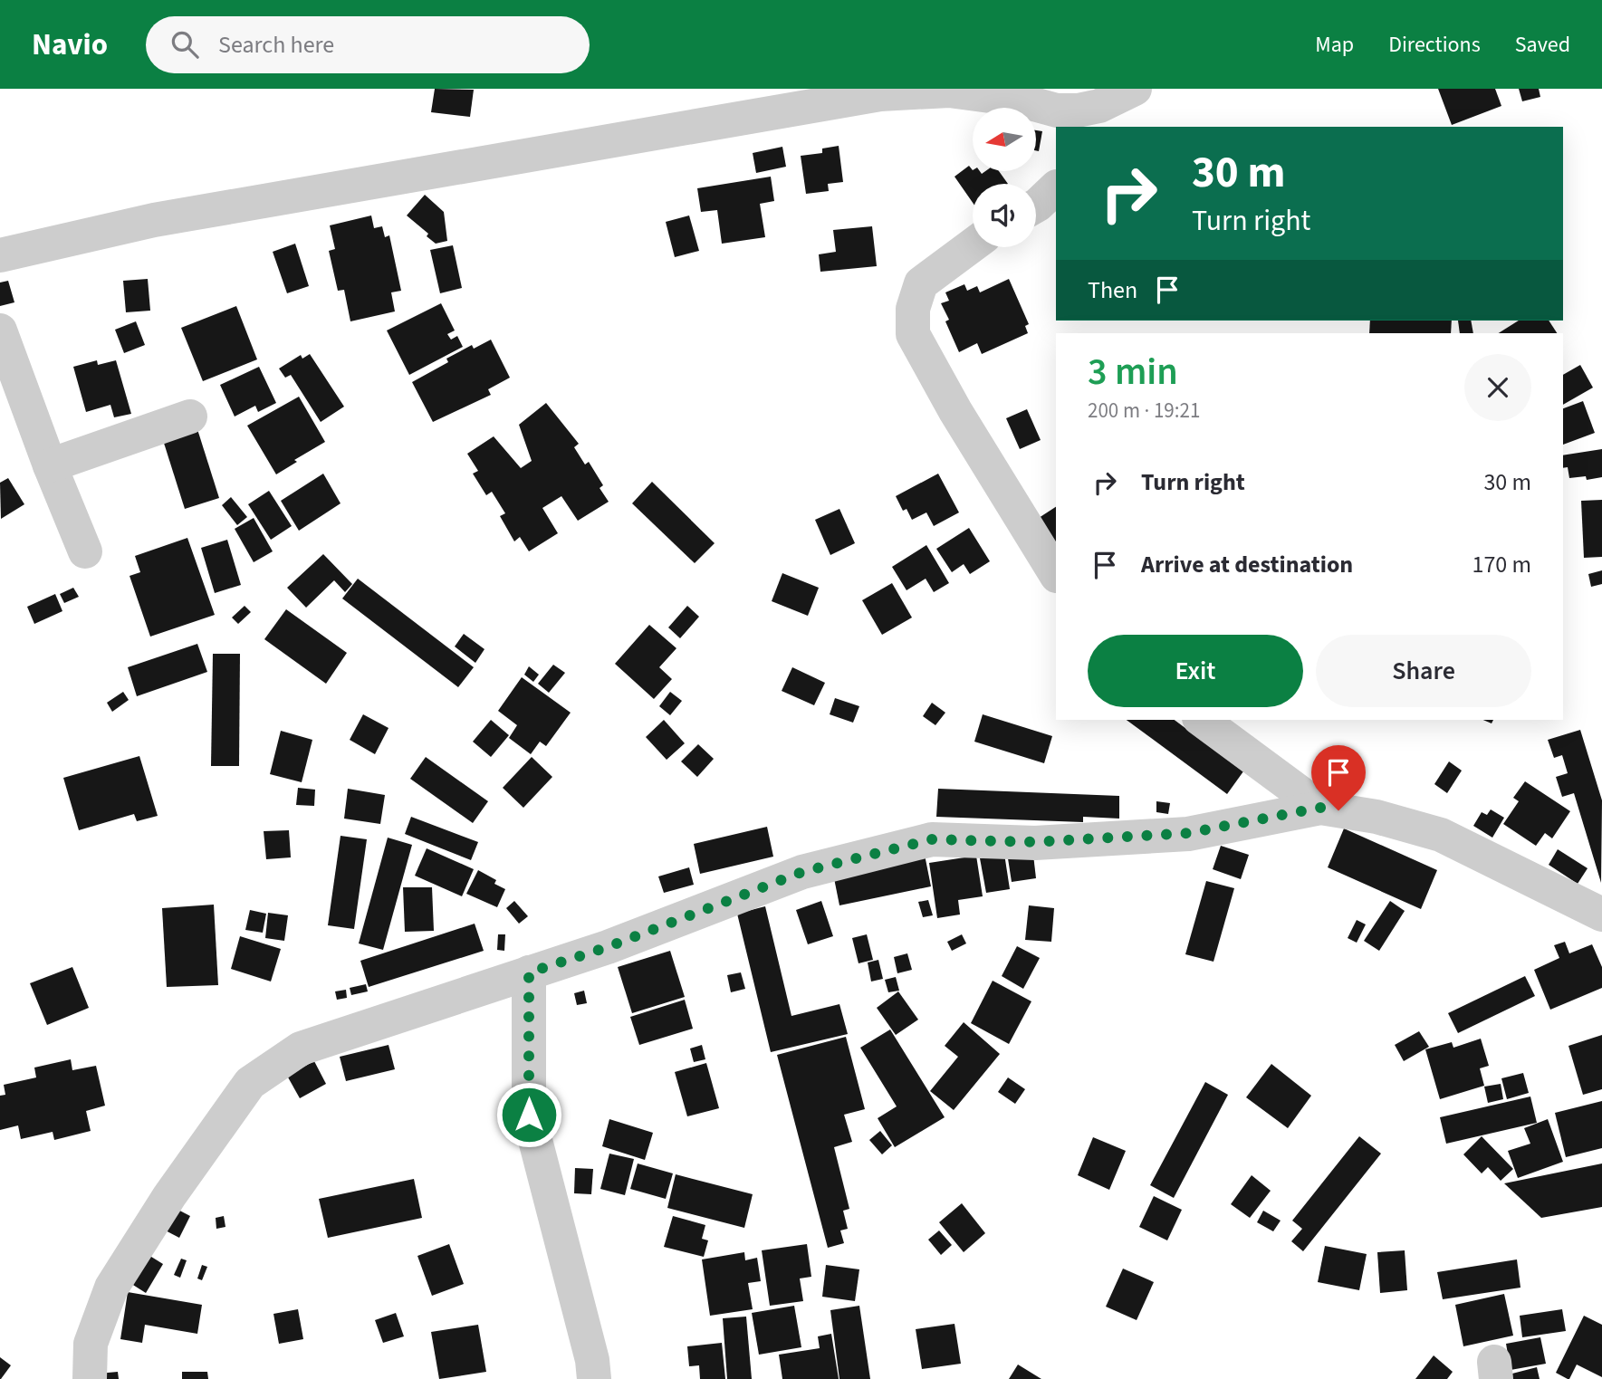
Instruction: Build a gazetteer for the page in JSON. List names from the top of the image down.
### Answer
{
  "north": "left",
  "page": {
    "header": "Navio",
    "search": "Search here",
    "nav": ["Map", "Directions", "Saved"],
    "turn": ["30 m", "Turn right"],
    "then": "Then",
    "heading": ["3 min", "200 m · 19:21"],
    "list": [
      {
        "name": "Turn right",
        "value": "30 m"
      },
      {
        "name": "Arrive at destination",
        "value": "170 m"
      }
    ],
    "buttons": ["Exit", "Share"]
  }
}
